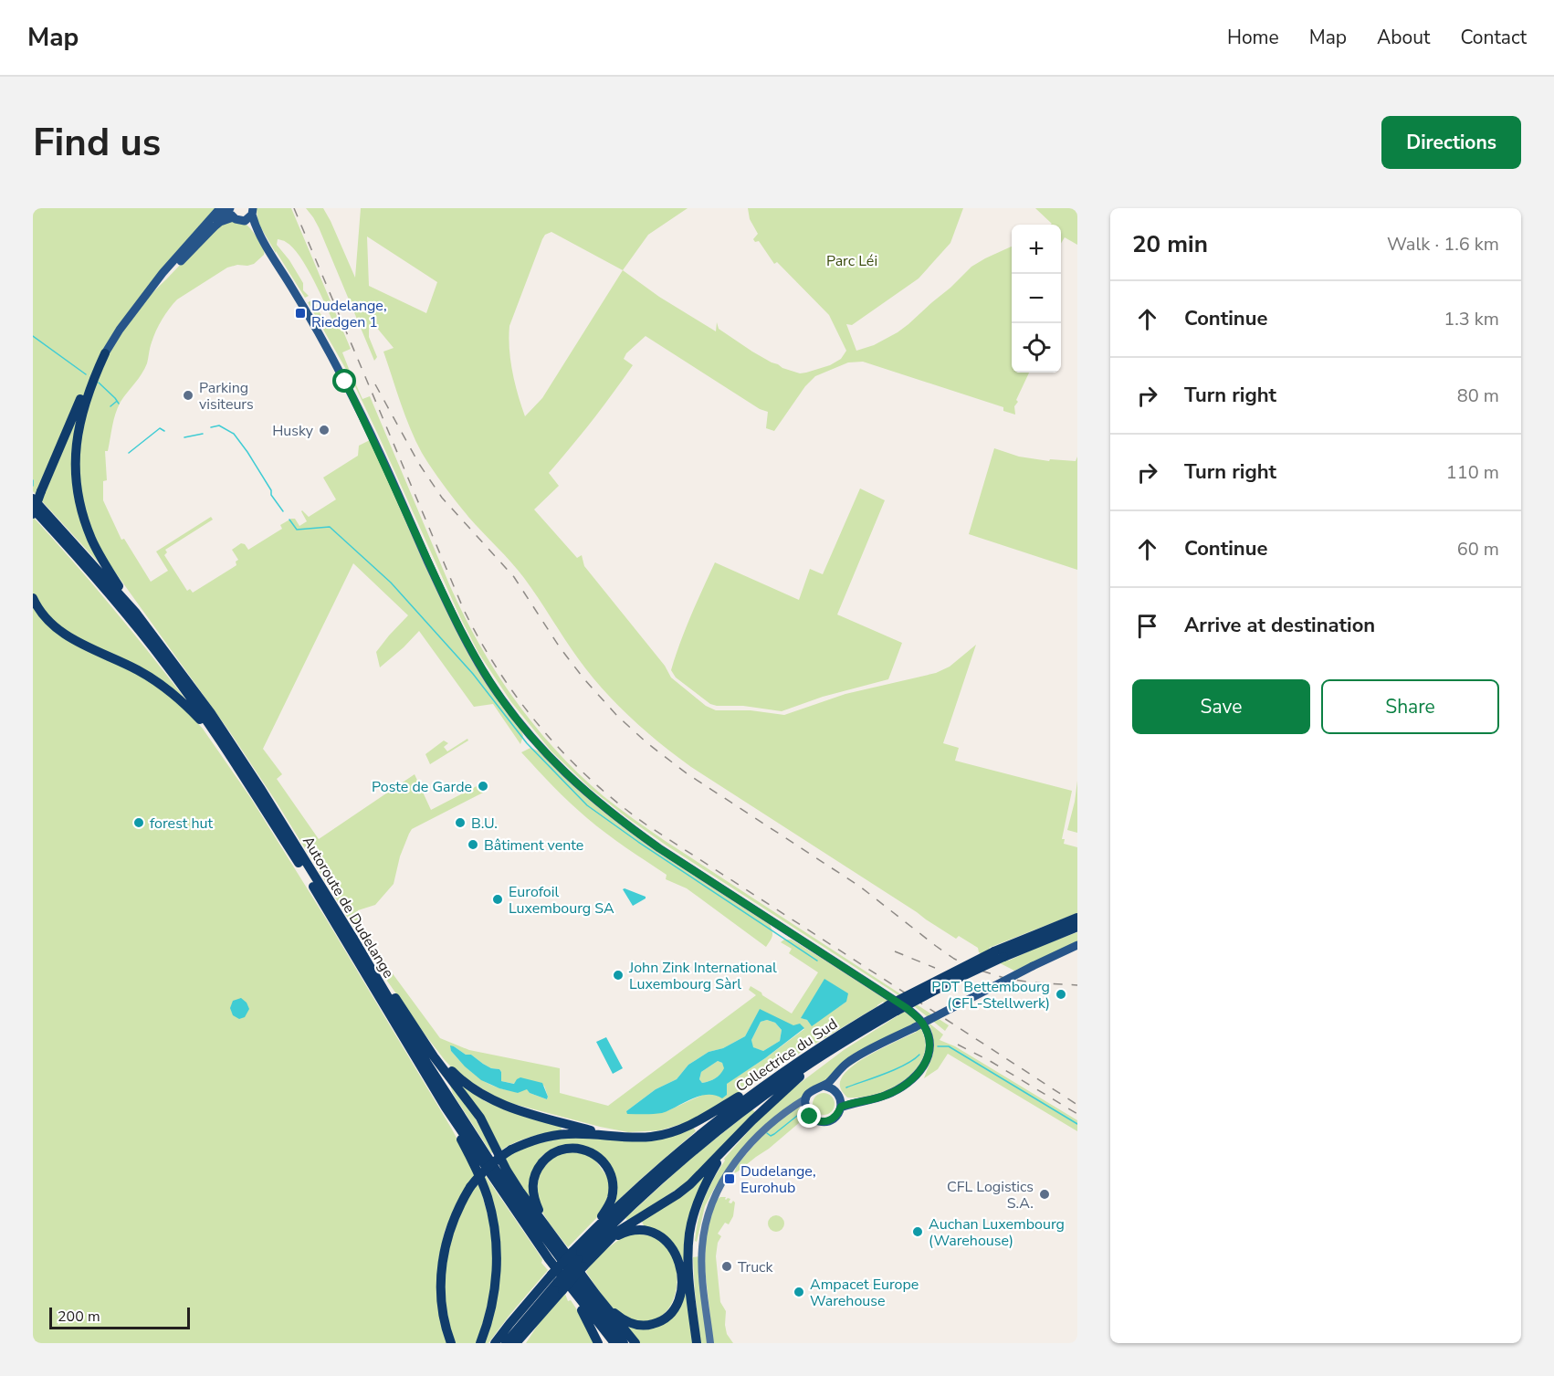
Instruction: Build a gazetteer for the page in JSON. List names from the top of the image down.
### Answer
{
  "streets": {
    "highway": ["Autoroute de Dudelange", "Collectrice du Sud"]
  },
  "parks": ["Parc Léi"],
  "places": {
    "transit": ["Dudelange, Riedgen 1", "Dudelange, Eurohub"],
    "other": [
      "Parking visiteurs",
      "Husky",
      "Poste de Garde",
      "forest hut",
      "B.U.",
      "Bâtiment vente",
      "Eurofoil Luxembourg SA",
      "John Zink International Luxembourg Sàrl",
      "PDT Bettembourg (CFL-Stellwerk)",
      "CFL Logistics S.A.",
      "Auchan Luxembourg (Warehouse)",
      "Truck",
      "Ampacet Europe Warehouse"
    ]
  },
  "scale_bar": "200 m",
  "page": {
    "header": "Map",
    "nav": [
      "Home",
      "Map",
      "About",
      "Contact"
    ],
    "buttons": [
      "Directions",
      ["Save", "Share"]
    ],
    "title": "Find us",
    "heading": ["20 min", "Walk · 1.6 km"],
    "map_buttons": ["+", "−"],
    "list": [
      ["Continue", "1.3 km"],
      ["Turn right", "80 m"],
      ["Turn right", "110 m"],
      ["Continue", "60 m"],
      "Arrive at destination"
    ],
    "scale": "200 m"
  }
}
